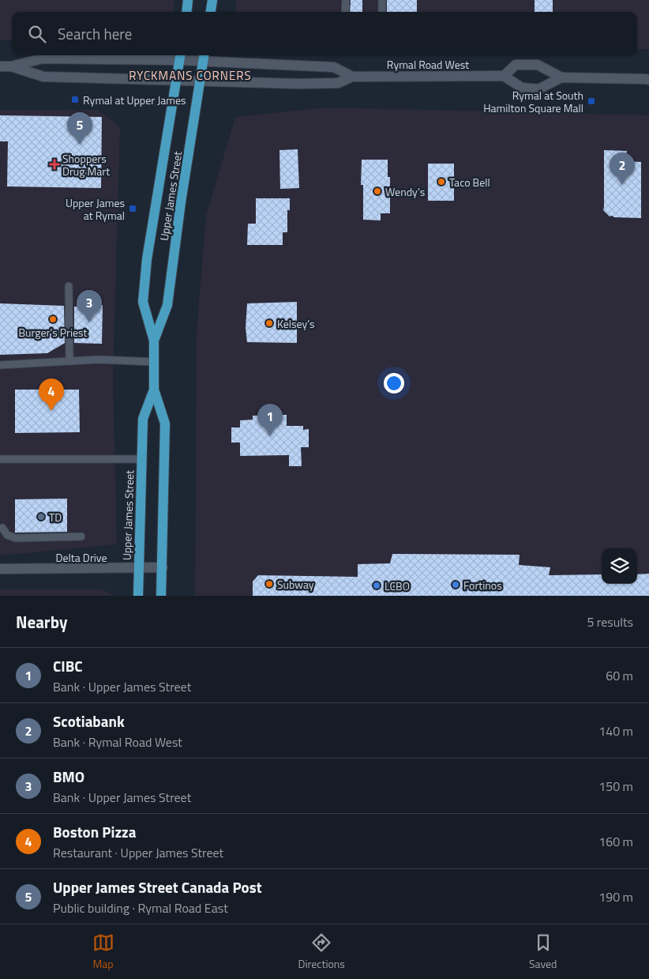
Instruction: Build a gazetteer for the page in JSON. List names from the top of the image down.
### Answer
{
  "streets": {
    "main road": ["Rymal Road West", "Upper James Street", "Delta Drive"]
  },
  "crossings": [
    ["Upper James Street", "Delta Drive"]
  ],
  "districts": ["RYCKMANS CORNERS"],
  "places": {
    "transit": ["Rymal at Upper James", "Rymal at South Hamilton Square Mall", "Upper James at Rymal"],
    "health": ["Shoppers Drug Mart"],
    "other": [
      "Taco Bell",
      "Wendy's",
      "Burger's Priest",
      "Kelsey's",
      "TD",
      "Subway",
      "Fortinos",
      "LCBO"
    ]
  },
  "page": {
    "search": "Search here",
    "pins": [
      "5",
      "2",
      "3",
      "4",
      "1"
    ],
    "heading": ["Nearby", "5 results"],
    "list": [
      {
        "mark": "1",
        "name": "CIBC",
        "note": "Bank · Upper James Street",
        "value": "60 m"
      },
      {
        "mark": "2",
        "name": "Scotiabank",
        "note": "Bank · Rymal Road West",
        "value": "140 m"
      },
      {
        "mark": "3",
        "name": "BMO",
        "note": "Bank · Upper James Street",
        "value": "150 m"
      },
      {
        "mark": "4",
        "name": "Boston Pizza",
        "note": "Restaurant · Upper James Street",
        "value": "160 m"
      },
      {
        "mark": "5",
        "name": "Upper James Street Canada Post",
        "note": "Public building · Rymal Road East",
        "value": "190 m"
      }
    ],
    "nav": ["Map", "Directions", "Saved"]
  }
}
